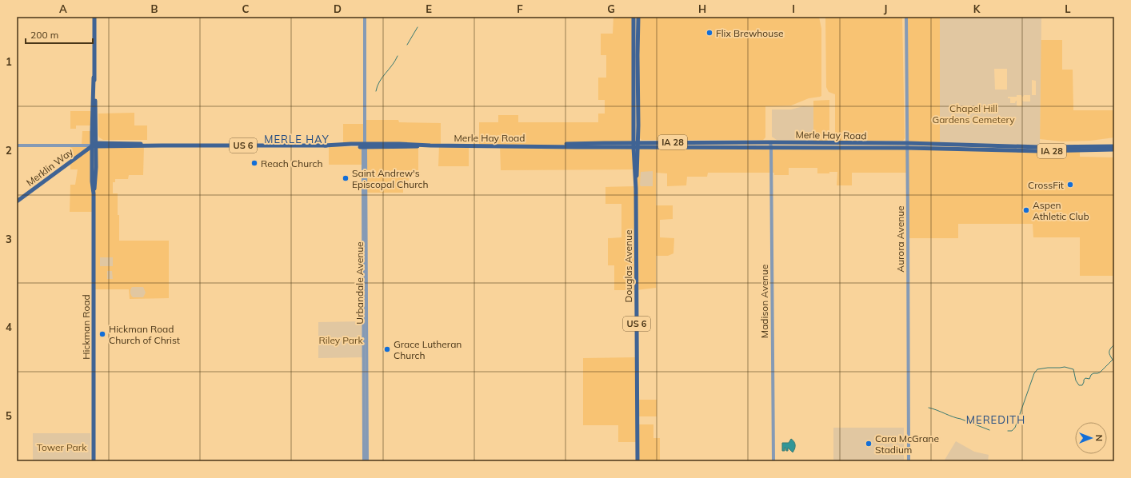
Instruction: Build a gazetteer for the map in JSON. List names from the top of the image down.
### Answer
{
  "streets": {
    "main road": [
      "Merle Hay Road",
      "IA 28",
      "US 6",
      "Merklin Way",
      "Douglas Avenue",
      "Hickman Road"
    ],
    "street": ["Aurora Avenue", "Urbandale Avenue", "Madison Avenue"]
  },
  "crossings": [
    ["Merle Hay Road", "Merklin Way"],
    ["Merle Hay Road", "Aurora Avenue"],
    ["Merle Hay Road", "Douglas Avenue"],
    ["Merle Hay Road", "Urbandale Avenue"],
    ["Merle Hay Road", "Madison Avenue"],
    ["Merle Hay Road", "Hickman Road"],
    ["Merklin Way", "Hickman Road"]
  ],
  "districts": ["MERLE HAY", "MEREDITH"],
  "parks": ["Chapel Hill Gardens Cemetery", "Riley Park", "Tower Park"],
  "places": [
    "Flix Brewhouse",
    "Reach Church",
    "Saint Andrew's Episcopal Church",
    "CrossFit",
    "Aspen Athletic Club",
    "Hickman Road Church of Christ",
    "Grace Lutheran Church",
    "Cara McGrane Stadium"
  ],
  "scale_bar": "200 m",
  "north": "right",
  "grid": {
    "columns": [
      "A",
      "B",
      "C",
      "D",
      "E",
      "F",
      "G",
      "H",
      "I",
      "J",
      "K",
      "L"
    ],
    "rows": [
      "1",
      "2",
      "3",
      "4",
      "5"
    ]
  }
}
